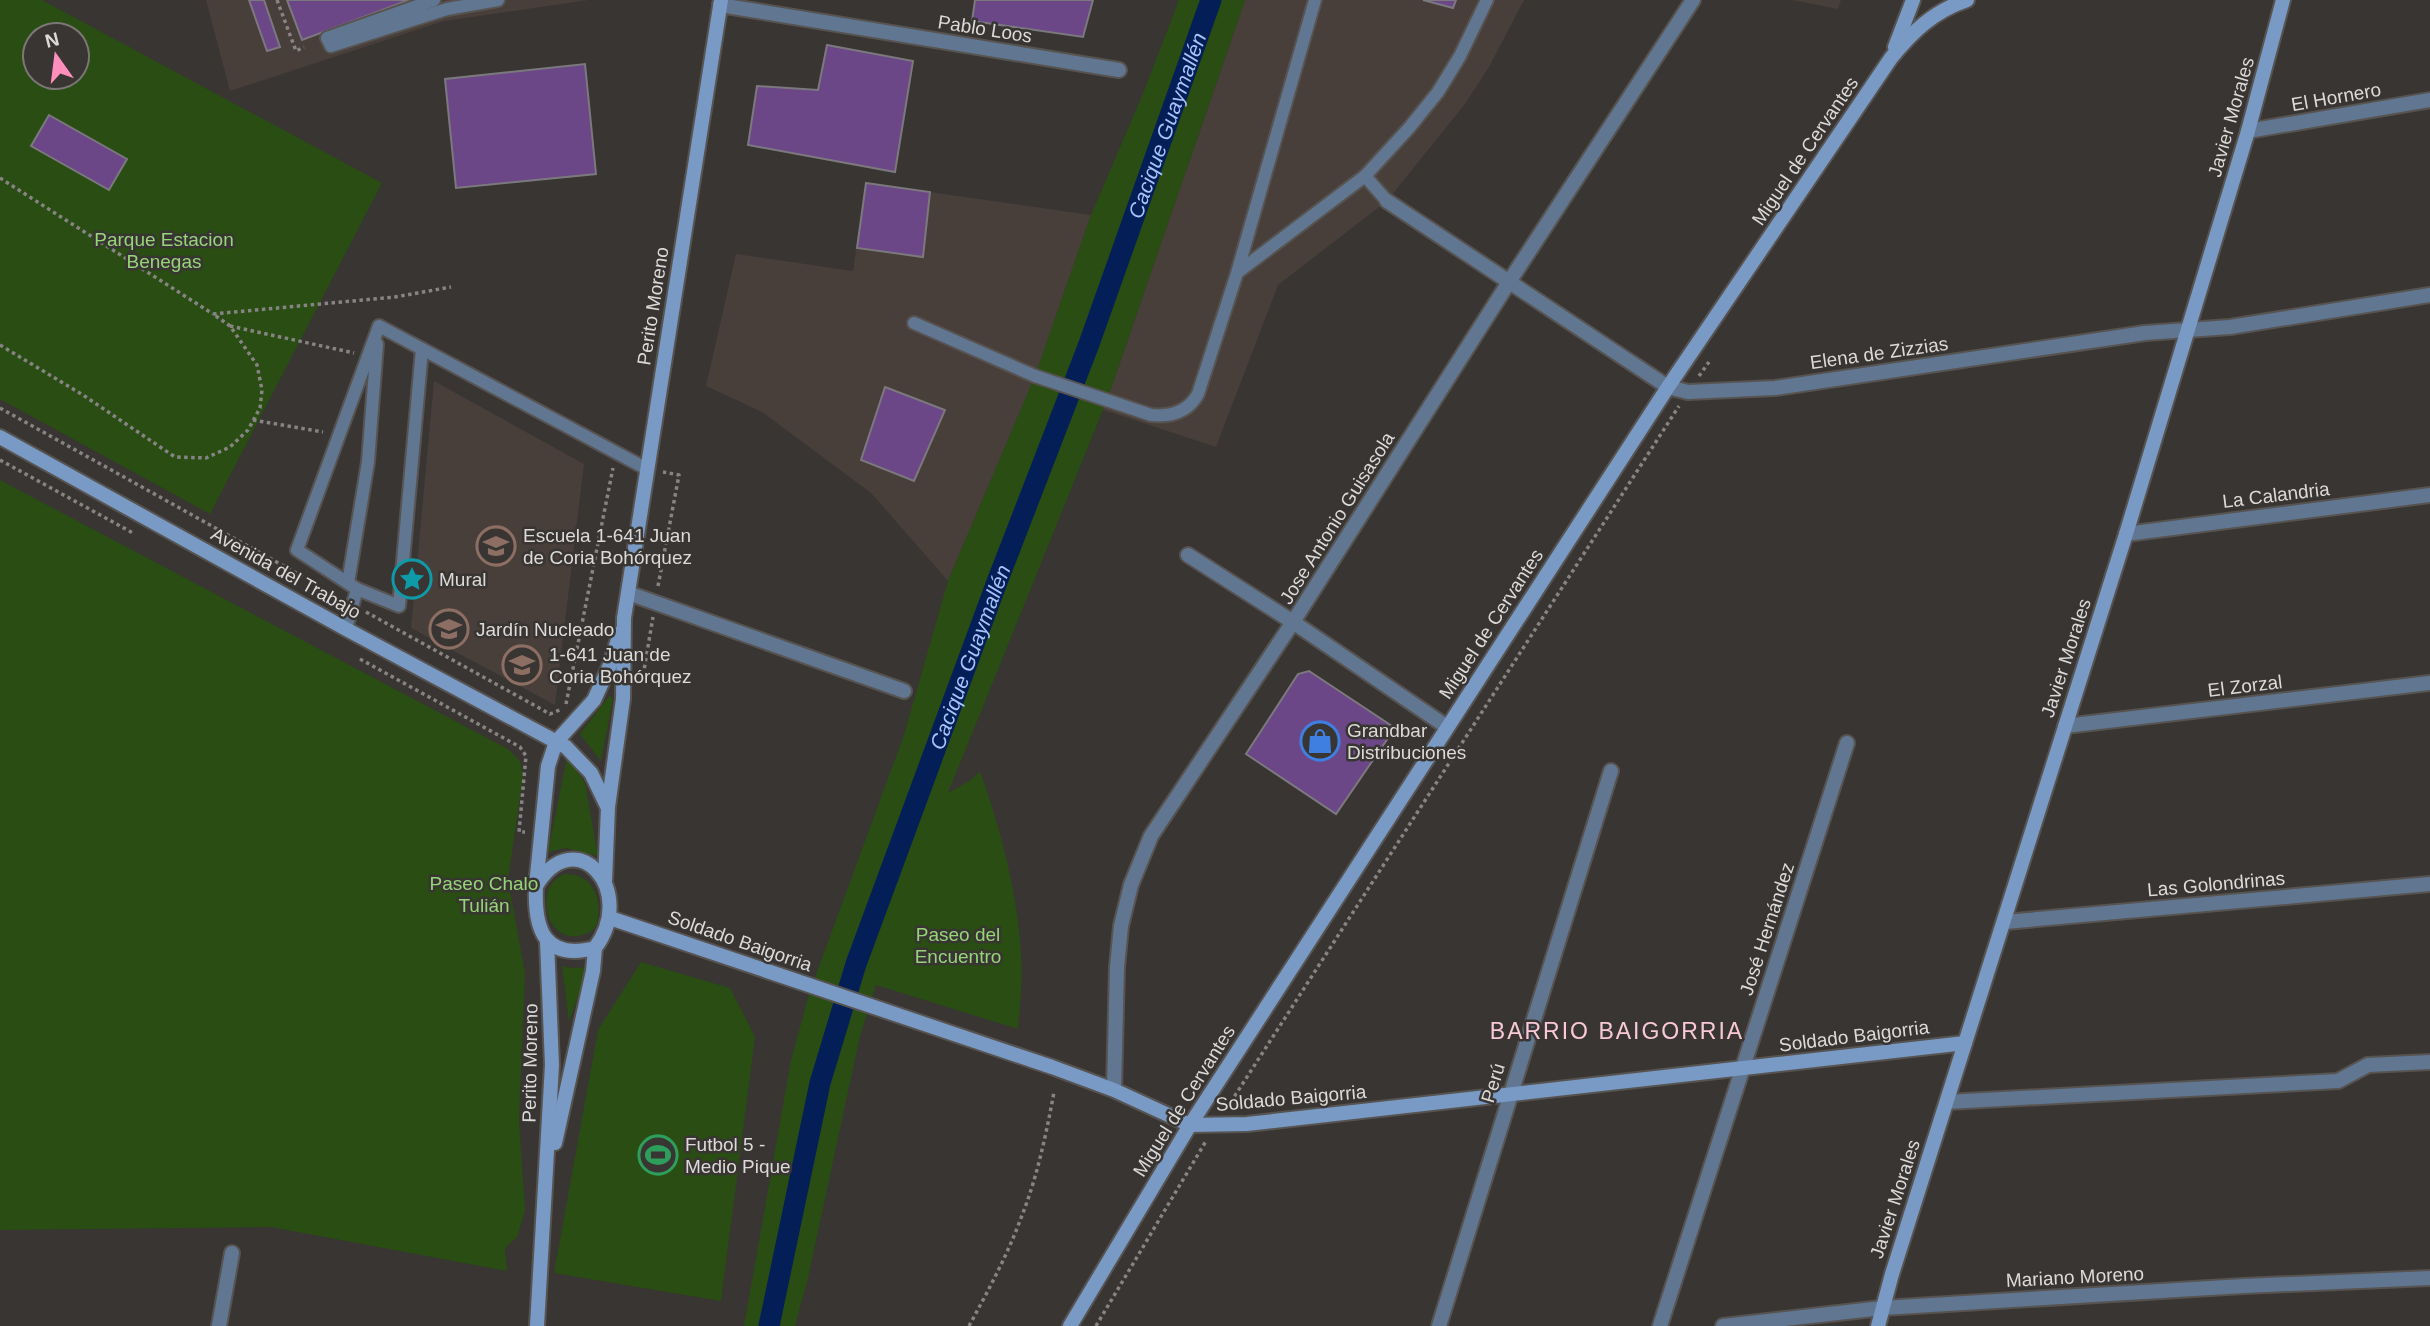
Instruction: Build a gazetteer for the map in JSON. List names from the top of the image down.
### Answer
{
  "streets": {
    "main road": [
      "Javier Morales",
      "Miguel de Cervantes",
      "Perito Moreno",
      "Avenida del Trabajo",
      "Soldado Baigorria"
    ],
    "street": [
      "Pablo Loos",
      "El Hornero",
      "Elena de Zizzias",
      "La Calandria",
      "Jose Antonio Guisasola",
      "El Zorzal",
      "Las Golondrinas",
      "José Hernández",
      "Perú",
      "Mariano Moreno"
    ]
  },
  "crossings": [
    ["Pablo Loos", "Perito Moreno"],
    ["El Hornero", "Javier Morales"],
    ["Javier Morales", "Elena de Zizzias"],
    ["Javier Morales", "La Calandria"],
    ["Javier Morales", "El Zorzal"],
    ["Javier Morales", "Las Golondrinas"],
    ["Javier Morales", "Soldado Baigorria"],
    ["Javier Morales", "Mariano Moreno"],
    ["Miguel de Cervantes", "Elena de Zizzias"],
    ["Miguel de Cervantes", "Soldado Baigorria"],
    ["Perito Moreno", "Avenida del Trabajo"],
    ["Perito Moreno", "Soldado Baigorria"],
    ["Elena de Zizzias", "Jose Antonio Guisasola"],
    ["Jose Antonio Guisasola", "Soldado Baigorria"],
    ["José Hernández", "Soldado Baigorria"],
    ["Soldado Baigorria", "Perú"]
  ],
  "districts": ["BARRIO BAIGORRIA"],
  "water": ["Cacique Guaymallén"],
  "parks": ["Parque Estacion Benegas", "Paseo Chalo Tulián", "Paseo del Encuentro"],
  "places": {
    "school or university": ["Escuela 1-641 Juan de Coria Bohórquez", "Jardín Nucleado", "1-641 Juan de Coria Bohórquez"],
    "place": ["Mural"],
    "shop": ["Grandbar Distribuciones"],
    "sports": ["Futbol 5 - Medio Pique"]
  },
  "north": "top"
}
